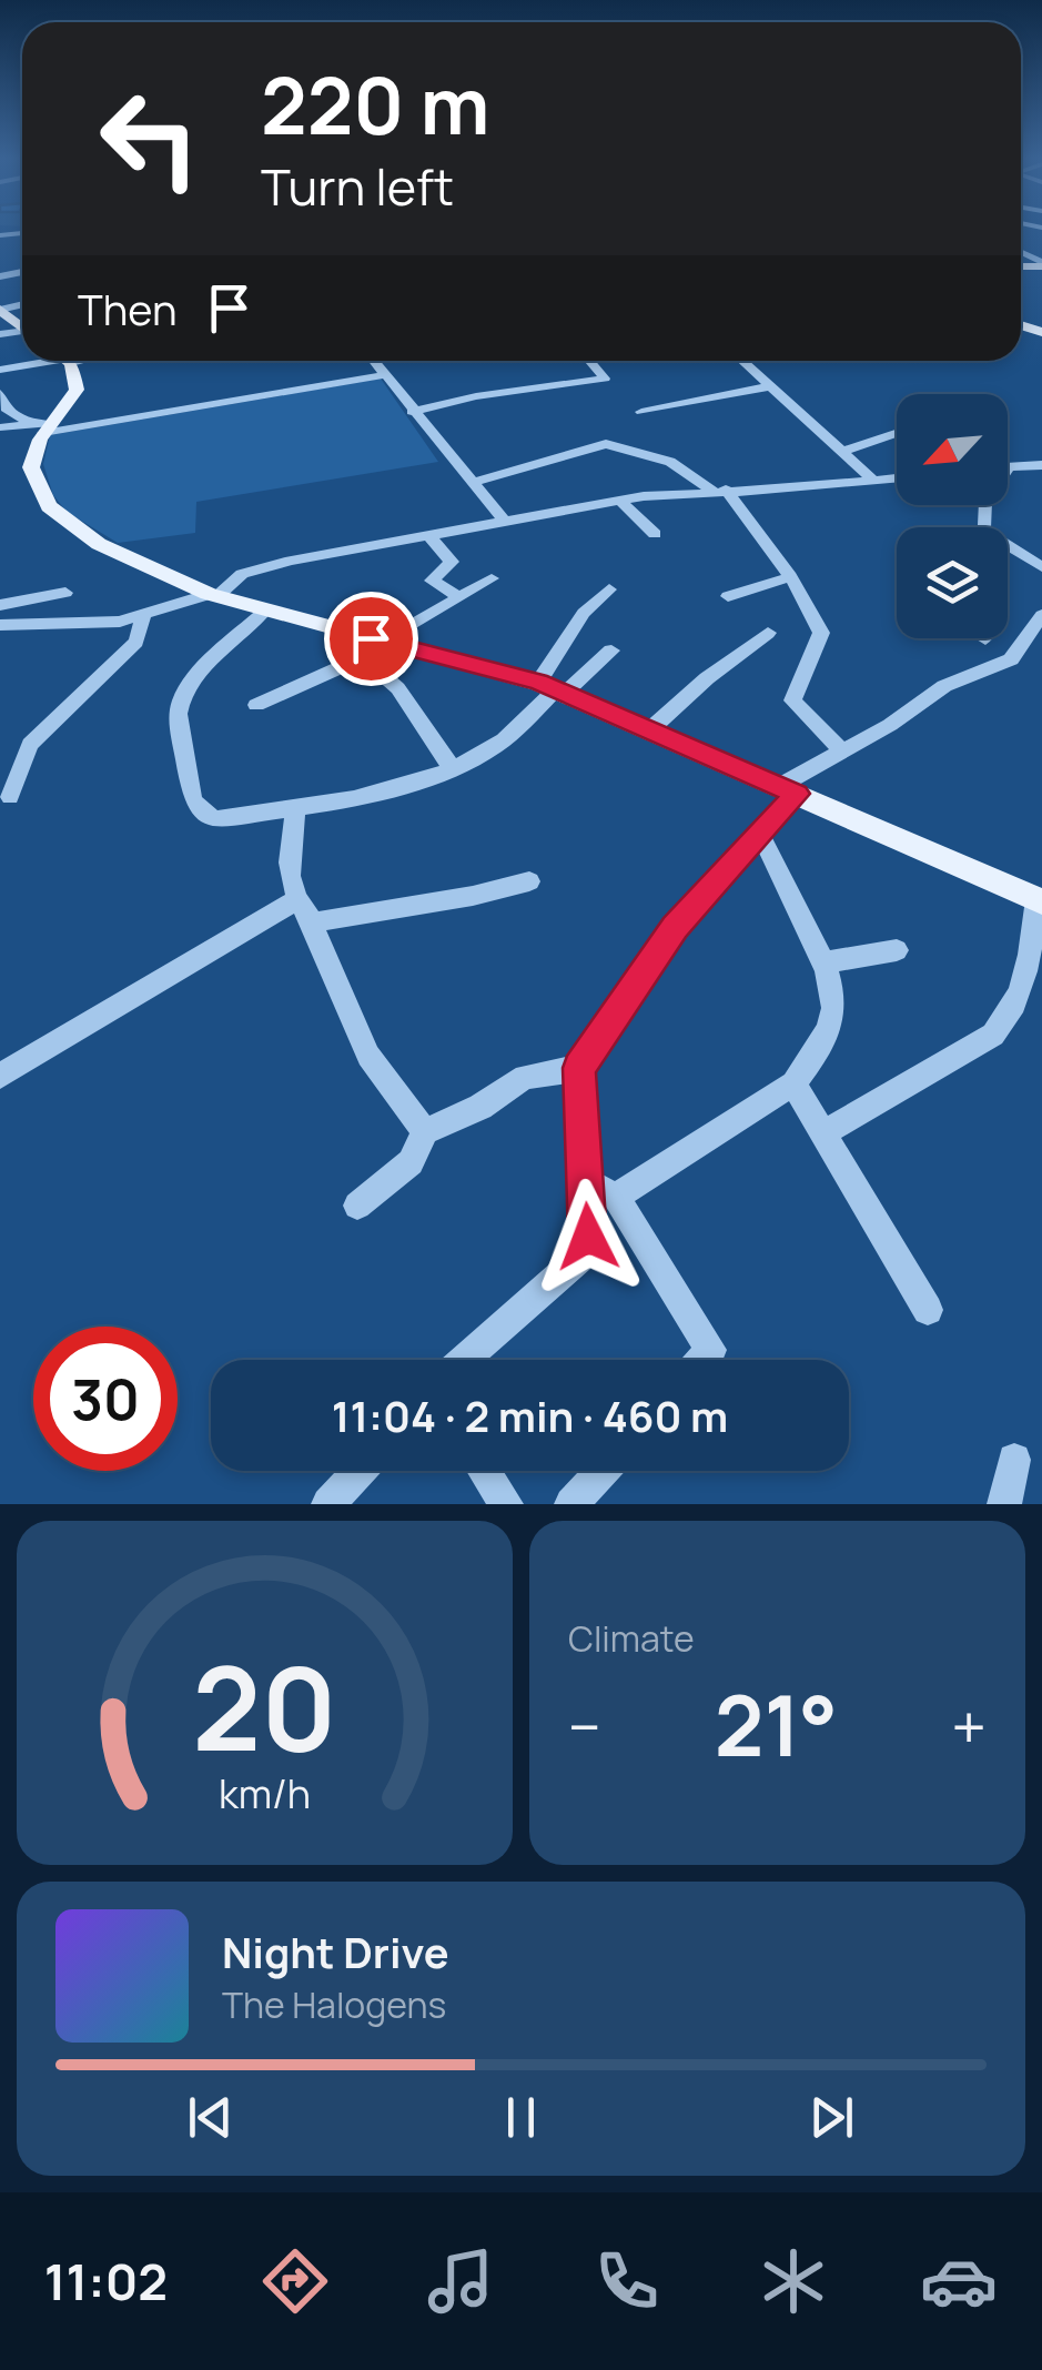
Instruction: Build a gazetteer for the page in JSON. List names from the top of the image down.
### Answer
{
  "north": "bottom left",
  "page": {
    "turn": ["220 m", "Turn left"],
    "then": "Then",
    "limit": "30",
    "trip": "11:04 · 2 min · 460 m",
    "tile": "Climate",
    "heat": ["−", "21°", "+"],
    "song": ["Night Drive", "The Halogens"],
    "tabs": "11:02",
    "gauge": ["20", "km/h"]
  }
}
